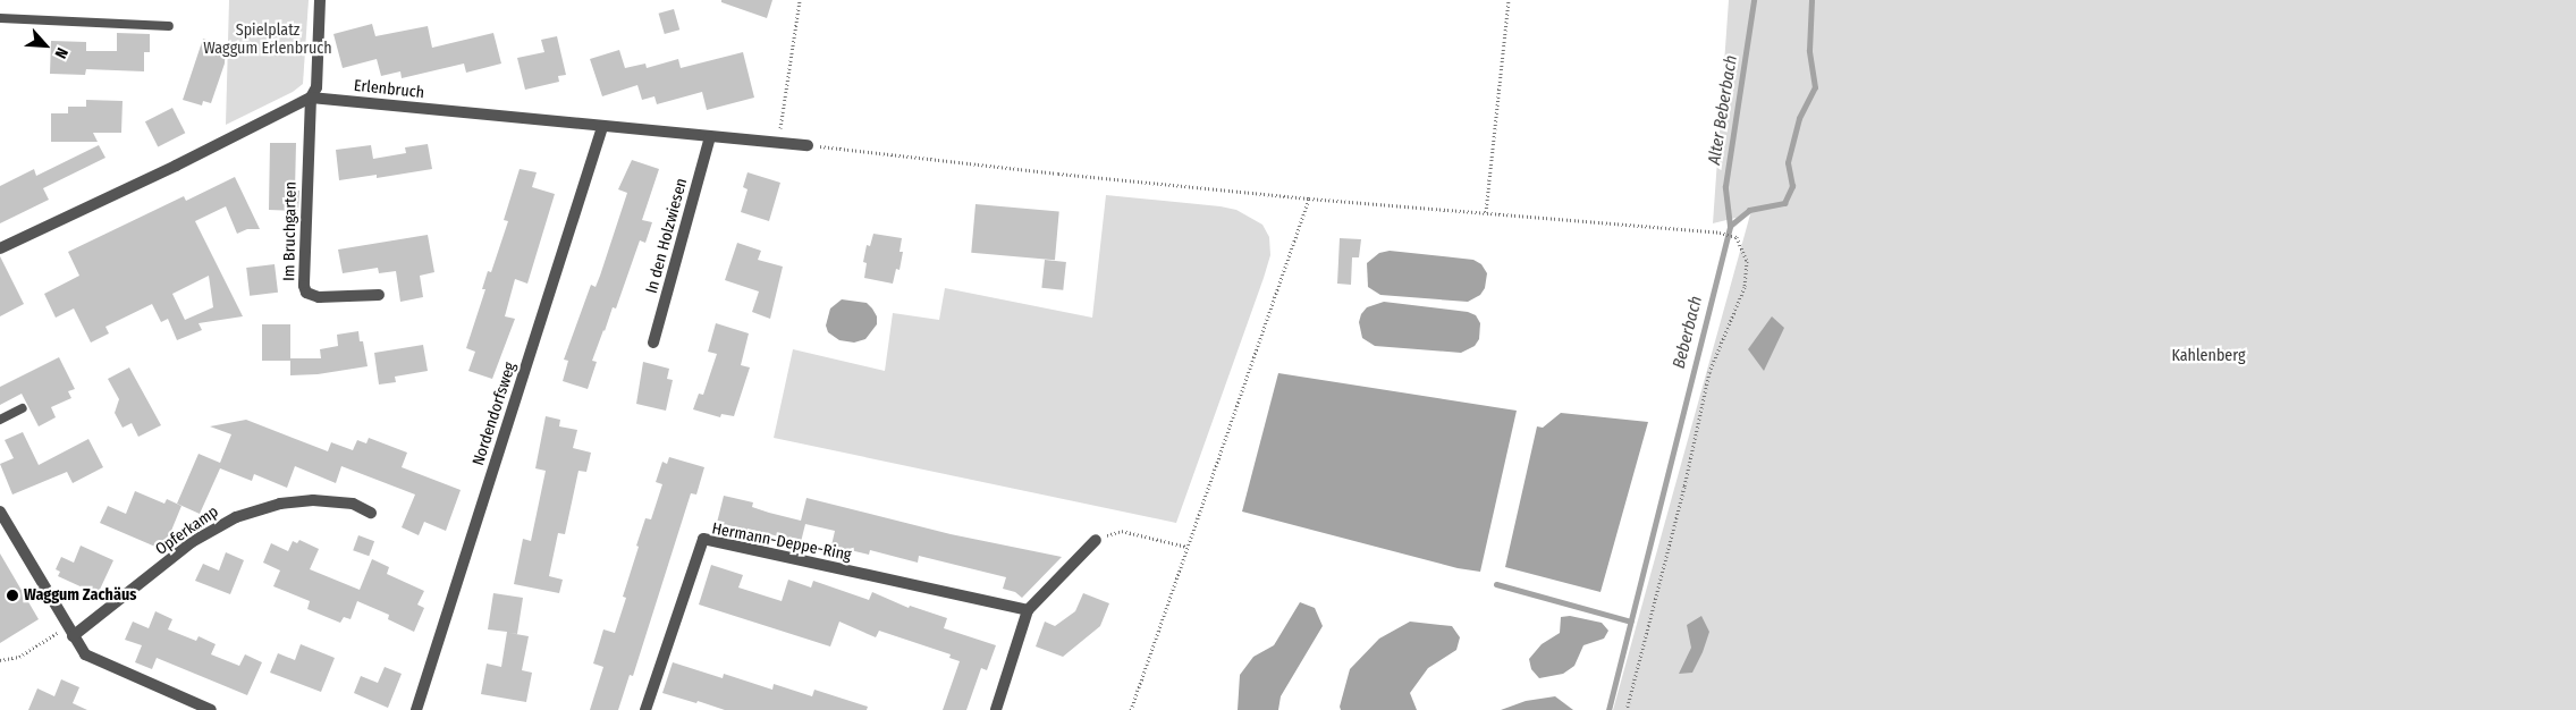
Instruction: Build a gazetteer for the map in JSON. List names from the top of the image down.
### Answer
{
  "streets": {
    "street": [
      "Erlenbruch",
      "Im Bruchgarten",
      "In den Holzwiesen",
      "Nordendorfsweg",
      "Opferkamp",
      "Hermann-Deppe-Ring"
    ]
  },
  "crossings": [
    ["Erlenbruch", "Im Bruchgarten"],
    ["Erlenbruch", "In den Holzwiesen"],
    ["Erlenbruch", "Nordendorfsweg"]
  ],
  "water": ["Alter Beberbach", "Beberbach"],
  "parks": ["Spielplatz Waggum Erlenbruch", "Kahlenberg"],
  "places": ["Waggum Zachäus"],
  "north": "bottom right"
}
